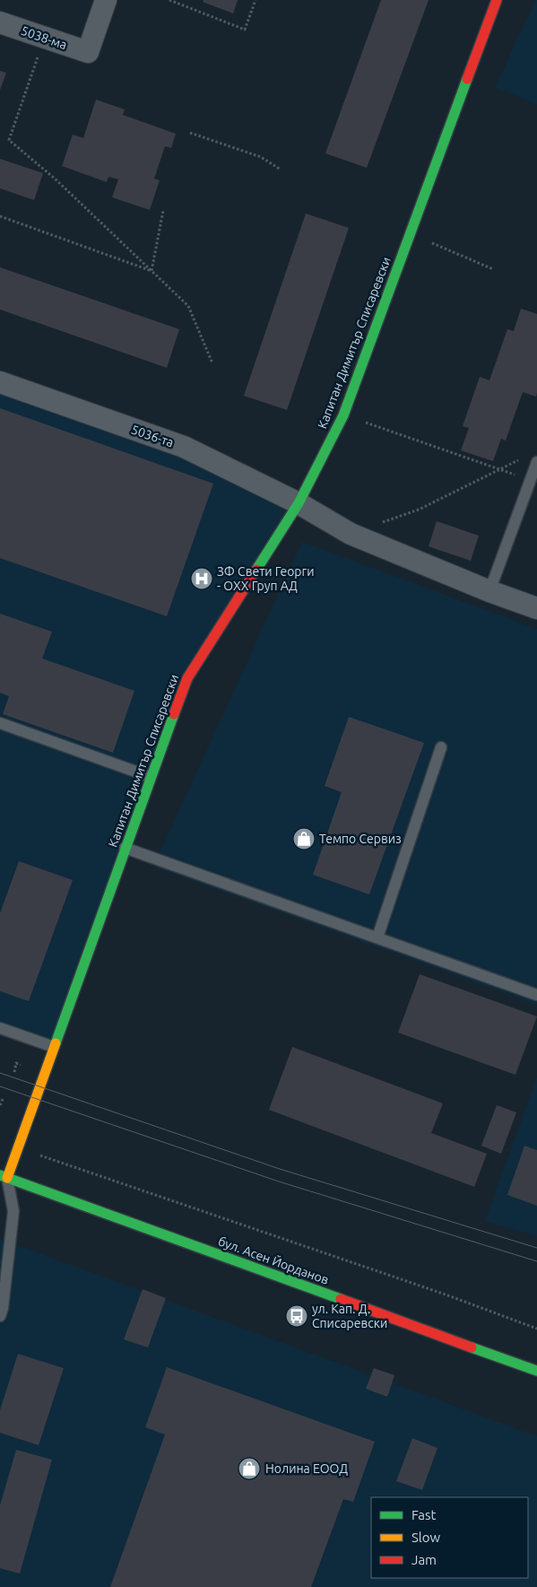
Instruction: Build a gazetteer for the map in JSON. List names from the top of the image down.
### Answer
{
  "streets": {
    "street": [
      "5038-ма",
      "Капитан Димитър Списаревски",
      "5036-та",
      "бул. Асен Йорданов"
    ]
  },
  "crossings": [
    ["Капитан Димитър Списаревски", "5036-та"],
    ["Капитан Димитър Списаревски", "бул. Асен Йорданов"]
  ],
  "places": {
    "hospital": ["ЗФ Свети Георги - ОХХ Груп АД"],
    "shop": ["Темпо Сервиз", "Нолина ЕООД"],
    "bus stop": ["ул. Кап. Д. Списаревски"]
  },
  "legend": ["Fast", "Slow", "Jam"]
}
